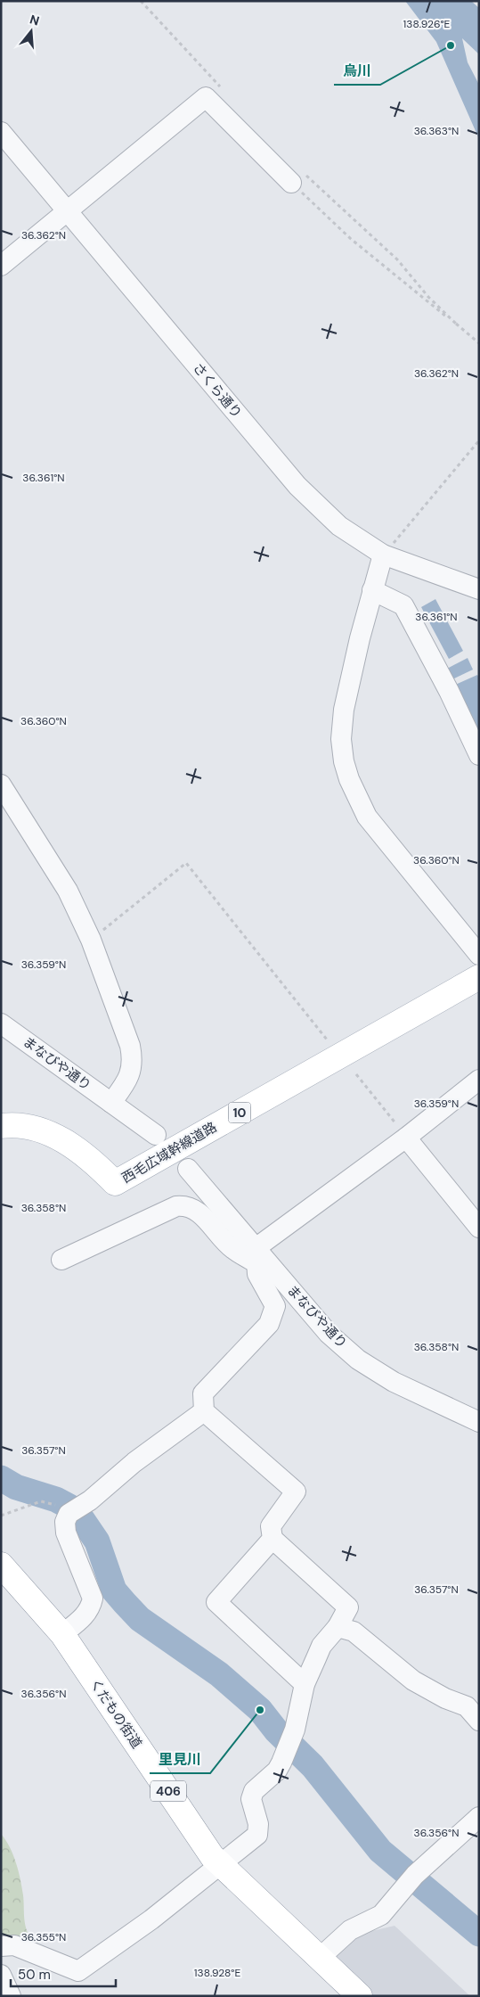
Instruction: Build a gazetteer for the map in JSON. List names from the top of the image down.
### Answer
{
  "streets": {
    "main road": [
      "10",
      "西毛広域幹線道路",
      "くだもの街道",
      "406"
    ],
    "street": ["さくら通り", "まなびや通り"]
  },
  "places": ["烏川", "里見川"],
  "scale_bar": "50 m",
  "north": "top",
  "coordinates": [
    "138.926°E",
    "36.363°N",
    "36.362°N",
    "36.361°N",
    "36.360°N",
    "36.359°N",
    "36.358°N",
    "36.357°N",
    "36.356°N",
    "36.355°N",
    "138.928°E"
  ]
}
